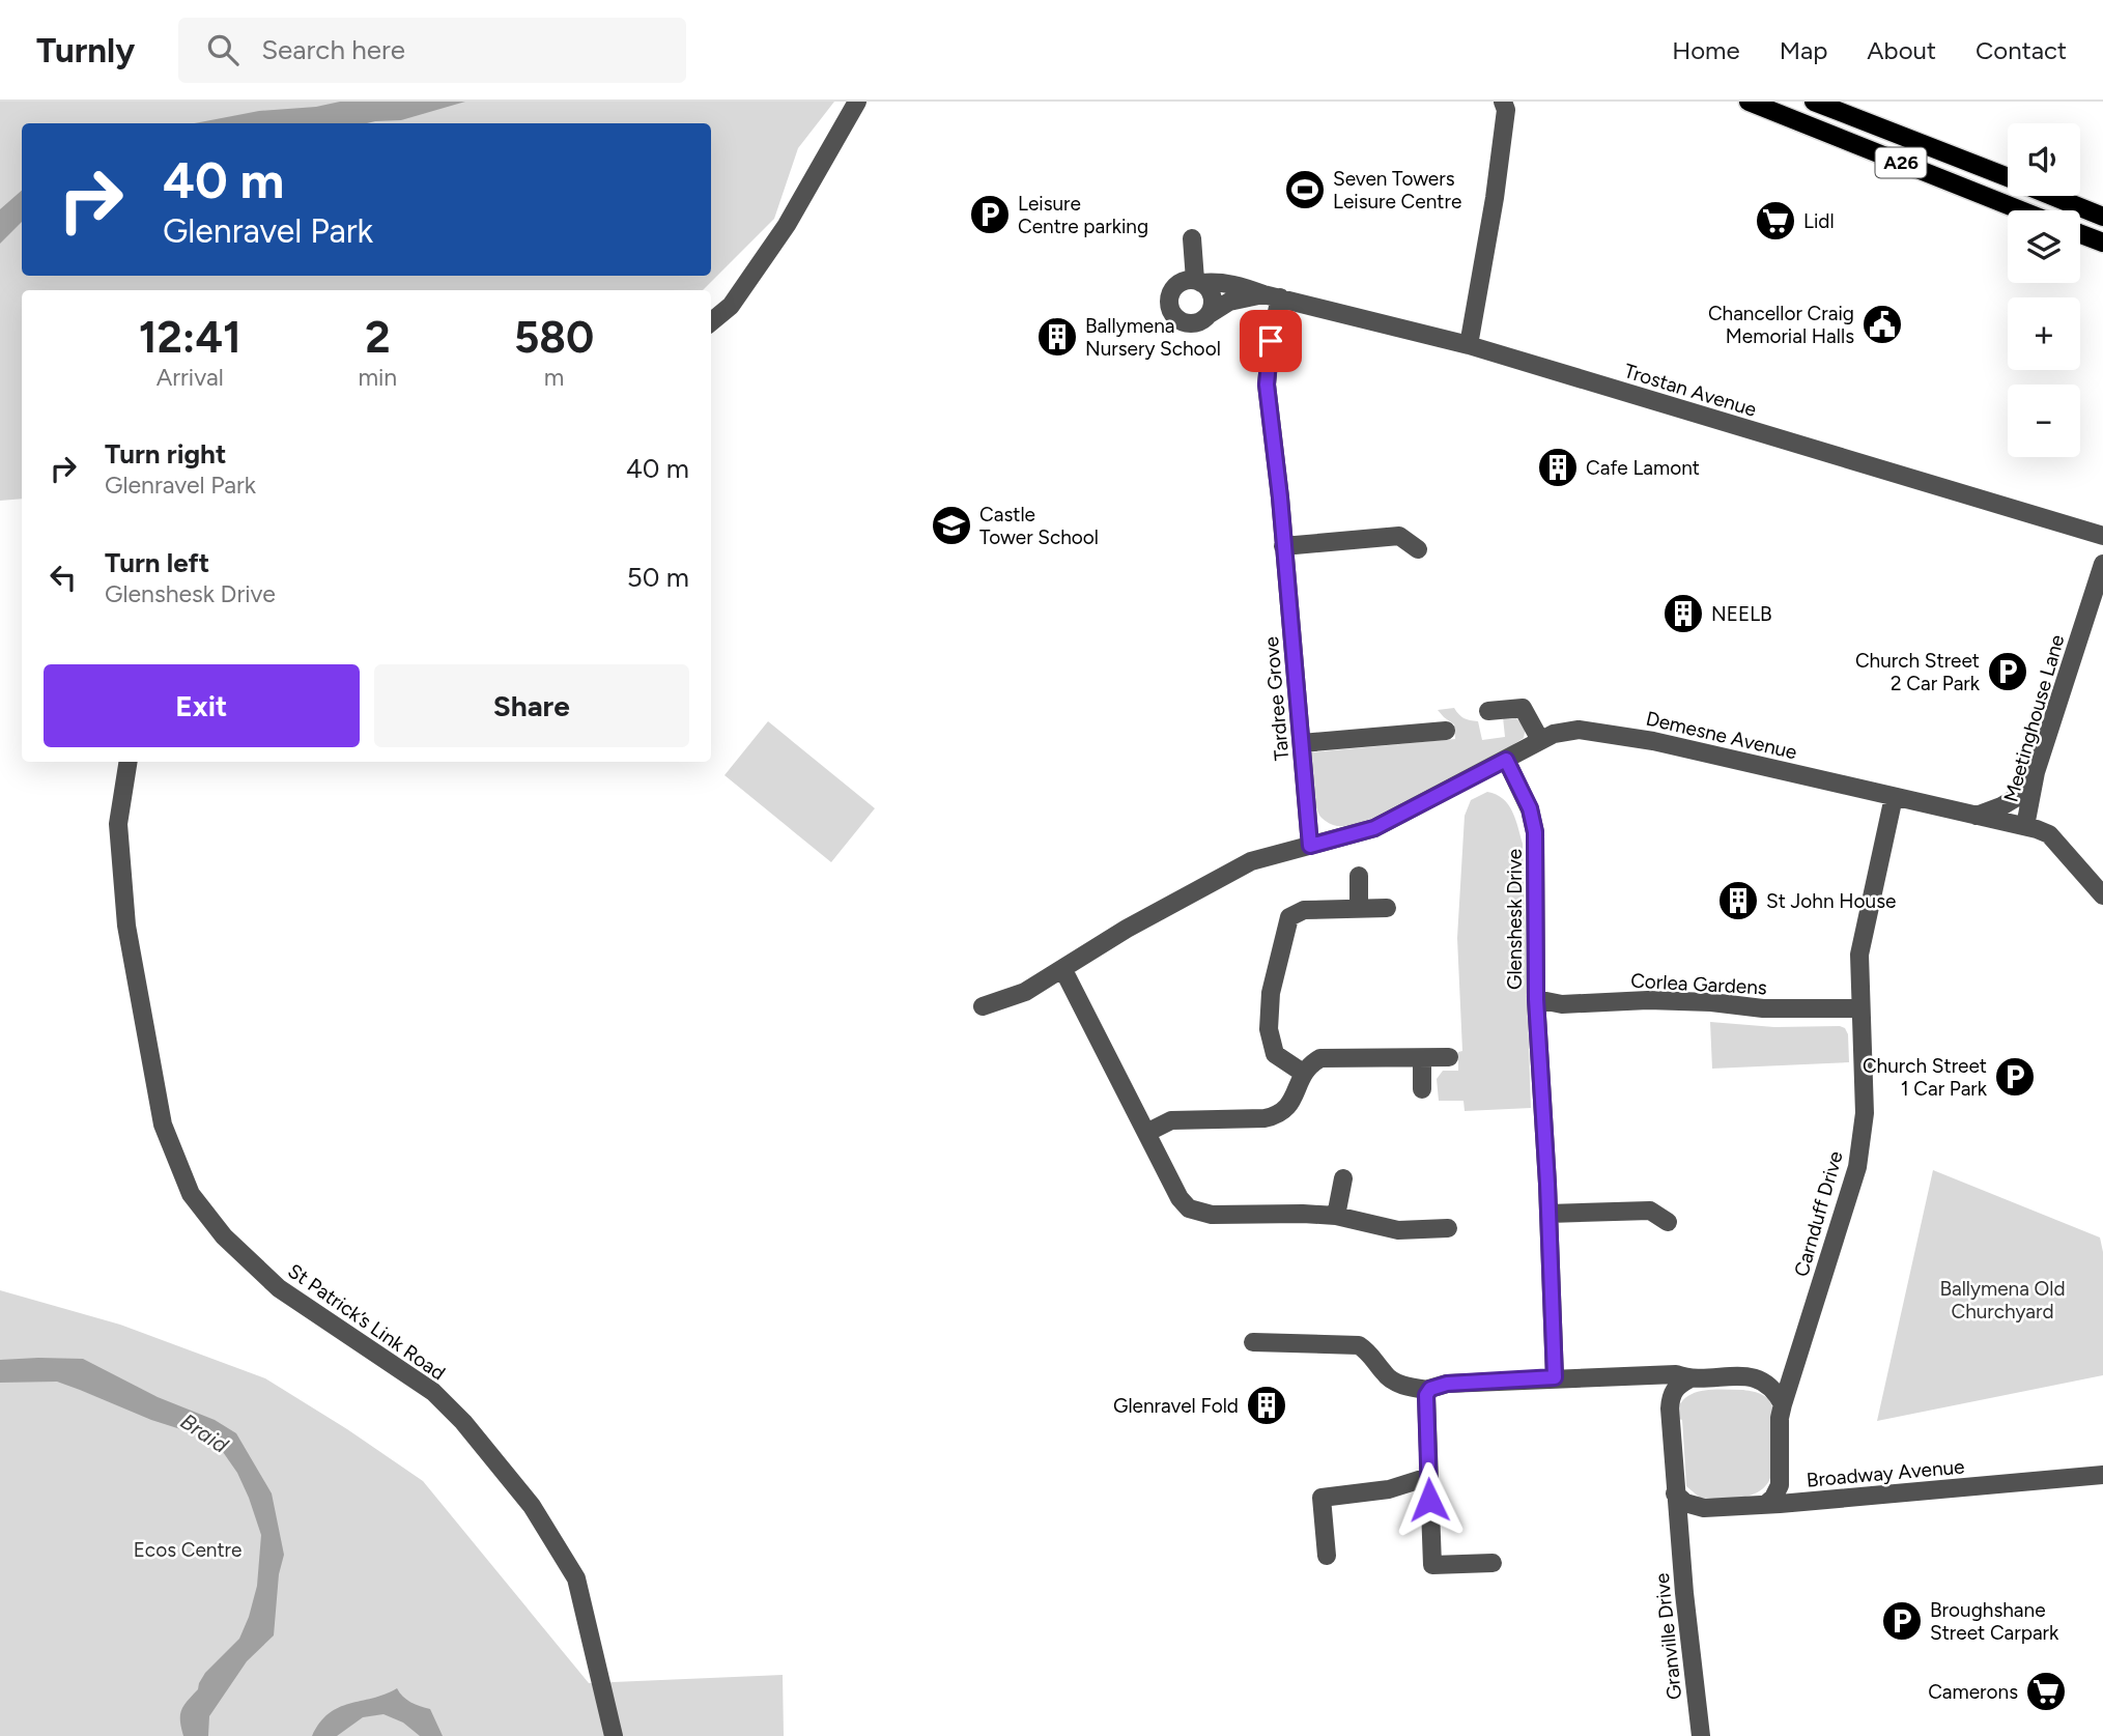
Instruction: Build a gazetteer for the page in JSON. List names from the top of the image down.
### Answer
{
  "streets": {
    "main road": ["A26"],
    "street": [
      "Trostan Avenue",
      "Tardree Grove",
      "Meetinghouse Lane",
      "Demesne Avenue",
      "Glenshesk Drive",
      "Corlea Gardens",
      "Carnduff Drive",
      "St Patrick’s Link Road",
      "Broadway Avenue",
      "Granville Drive"
    ]
  },
  "crossings": [
    ["Trostan Avenue", "Tardree Grove"],
    ["Tardree Grove", "Demesne Avenue"],
    ["Meetinghouse Lane", "Demesne Avenue"],
    ["Demesne Avenue", "Glenshesk Drive"],
    ["Demesne Avenue", "Carnduff Drive"],
    ["Glenshesk Drive", "Corlea Gardens"],
    ["Corlea Gardens", "Carnduff Drive"],
    ["Carnduff Drive", "Broadway Avenue"],
    ["Carnduff Drive", "Granville Drive"],
    ["Broadway Avenue", "Granville Drive"]
  ],
  "water": ["Braid"],
  "parks": ["Ballymena Old Churchyard", "Ecos Centre"],
  "places": {
    "sports": ["Seven Towers Leisure Centre"],
    "parking": [
      "Leisure Centre parking",
      "Church Street 2 Car Park",
      "Church Street 1 Car Park",
      "Broughshane Street Carpark"
    ],
    "supermarket": ["Lidl", "Camerons"],
    "public building": ["Chancellor Craig Memorial Halls"],
    "building": [
      "Ballymena Nursery School",
      "Cafe Lamont",
      "NEELB",
      "St John House",
      "Glenravel Fold"
    ],
    "school or university": ["Castle Tower School"]
  },
  "page": {
    "header": "Turnly",
    "search": "Search here",
    "nav": [
      "Home",
      "Map",
      "About",
      "Contact"
    ],
    "map_buttons": ["+", "−"],
    "turn": ["40 m", "Glenravel Park"],
    "eta": [
      "12:41",
      "Arrival",
      "2",
      "min",
      "580",
      "m"
    ],
    "list": [
      {
        "name": "Turn right",
        "note": "Glenravel Park",
        "value": "40 m"
      },
      {
        "name": "Turn left",
        "note": "Glenshesk Drive",
        "value": "50 m"
      }
    ],
    "buttons": ["Exit", "Share"]
  }
}
